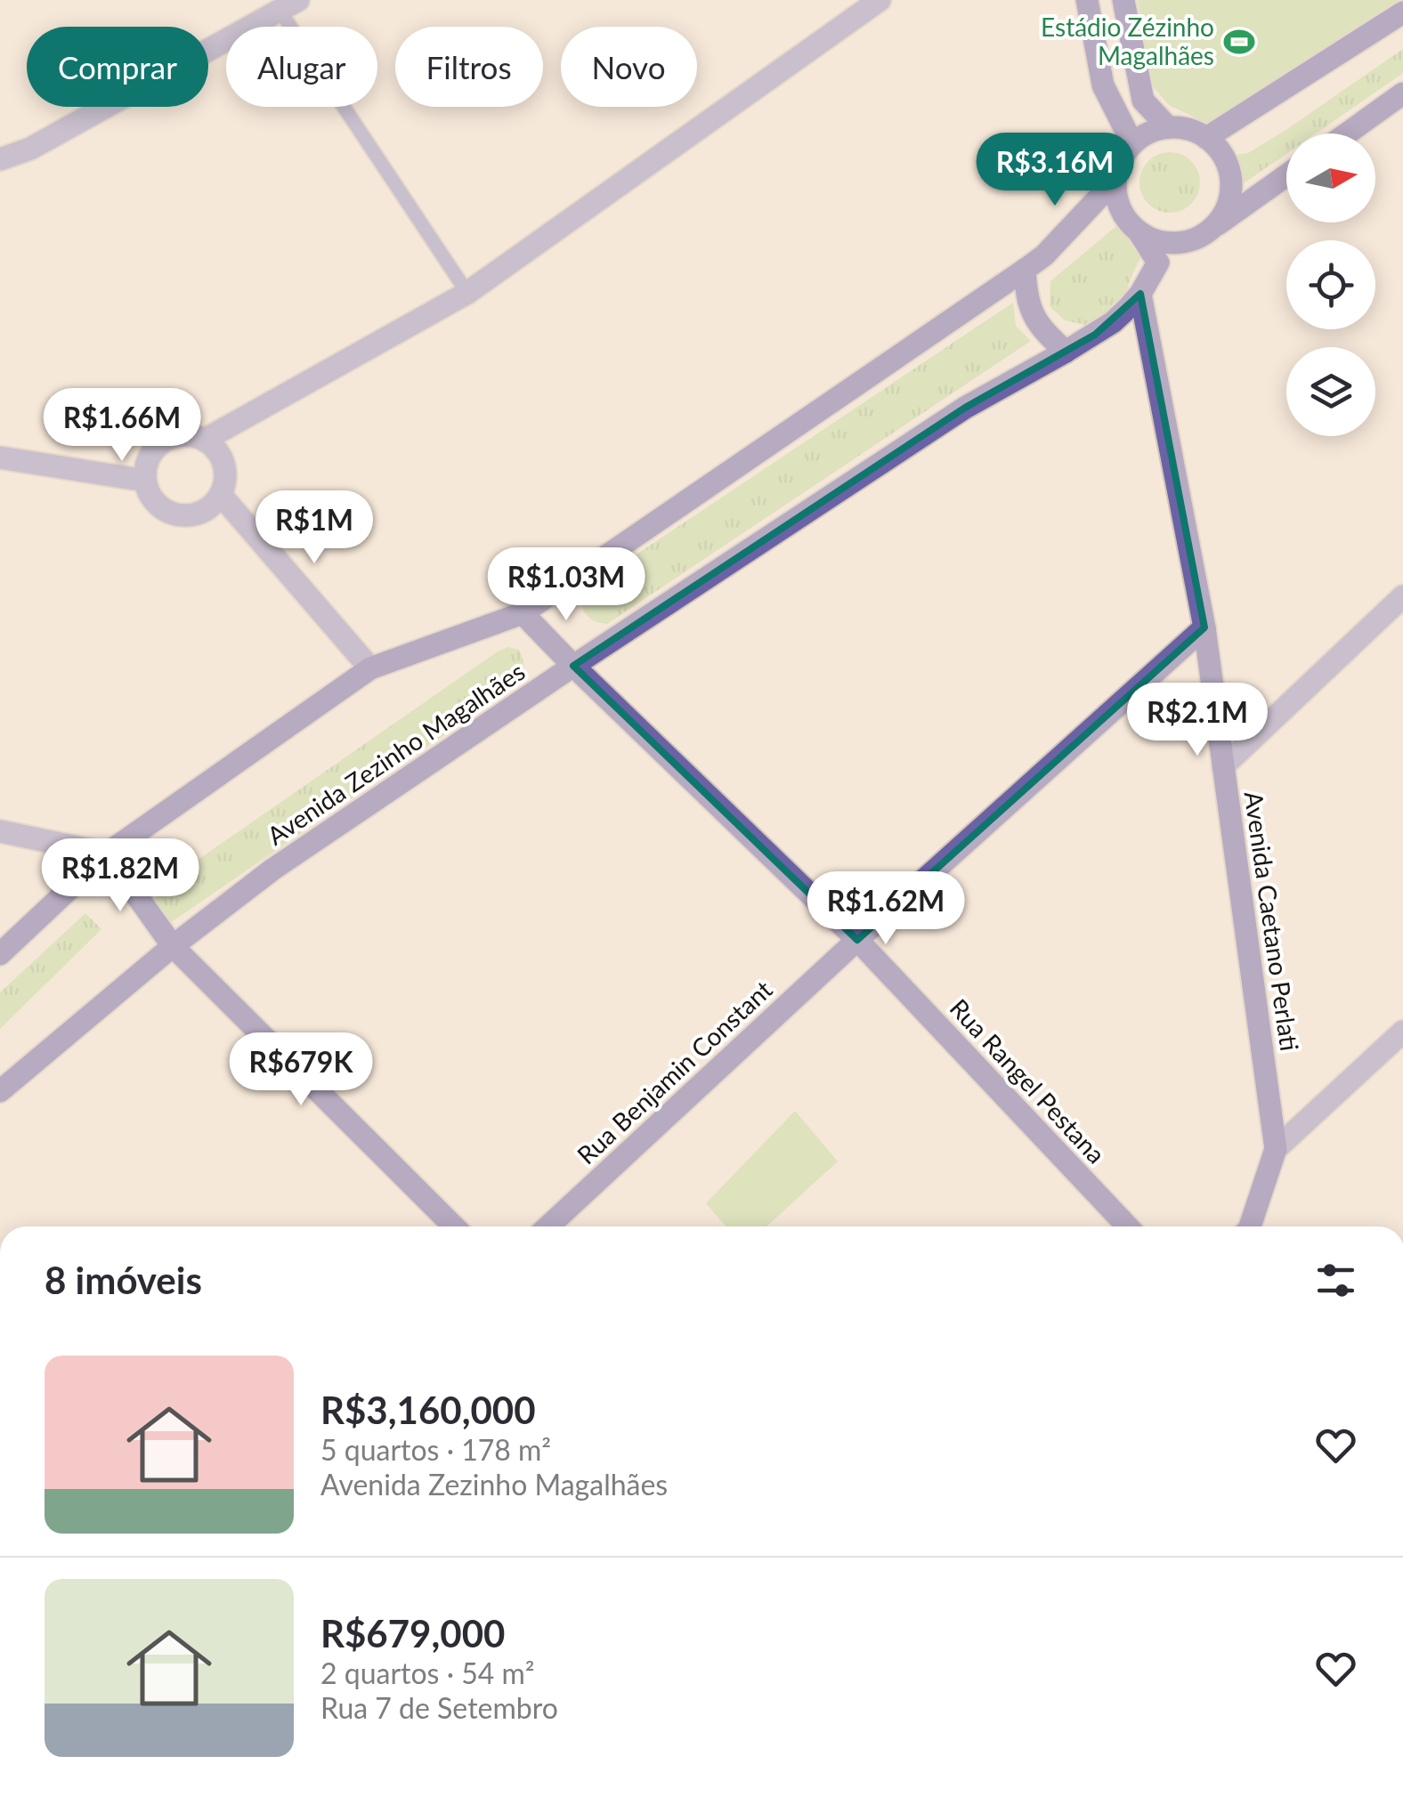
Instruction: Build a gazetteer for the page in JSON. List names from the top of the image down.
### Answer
{
  "streets": {
    "street": [
      "Avenida Zezinho Magalhães",
      "Avenida Caetano Perlati",
      "Rua Benjamin Constant",
      "Rua Rangel Pestana"
    ]
  },
  "crossings": [
    ["Avenida Zezinho Magalhães", "Avenida Caetano Perlati"],
    ["Avenida Zezinho Magalhães", "Rua Rangel Pestana"],
    ["Avenida Caetano Perlati", "Rua Benjamin Constant"],
    ["Rua Benjamin Constant", "Rua Rangel Pestana"]
  ],
  "places": {
    "sports": ["Estádio Zézinho Magalhães"]
  },
  "north": "right",
  "page": {
    "chip": [
      "Comprar",
      "Alugar",
      "Filtros",
      "Novo"
    ],
    "price": [
      "R$3.16M",
      "R$1.66M",
      "R$1M",
      "R$1.03M",
      "R$2.1M",
      "R$1.82M",
      "R$1.62M",
      "R$679K"
    ],
    "heading": "8 imóveis",
    "list": [
      {
        "name": "R$3,160,000",
        "note": "5 quartos · 178 m² · Avenida Zezinho Magalhães"
      },
      {
        "name": "R$679,000",
        "note": "2 quartos · 54 m² · Rua 7 de Setembro"
      }
    ]
  }
}
